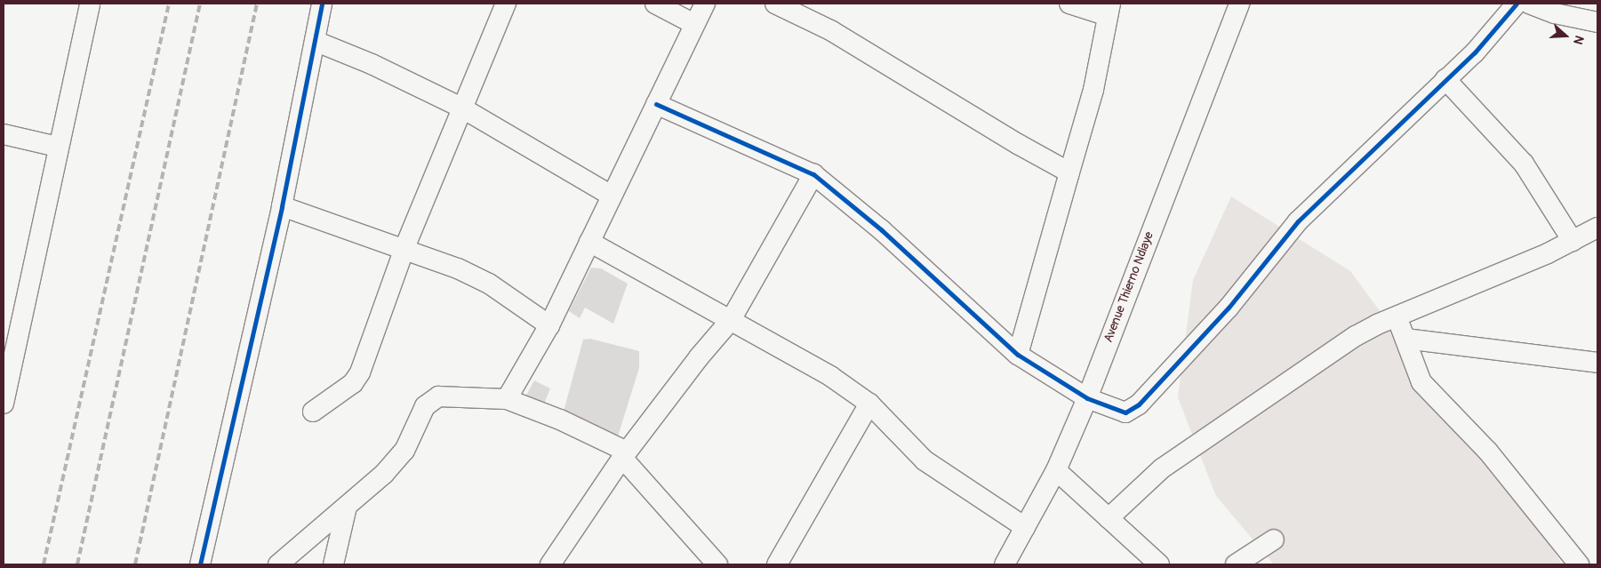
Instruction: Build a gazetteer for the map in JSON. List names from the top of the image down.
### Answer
{
  "streets": {
    "street": ["Avenue Thierno Ndiaye"]
  },
  "north": "right"
}
